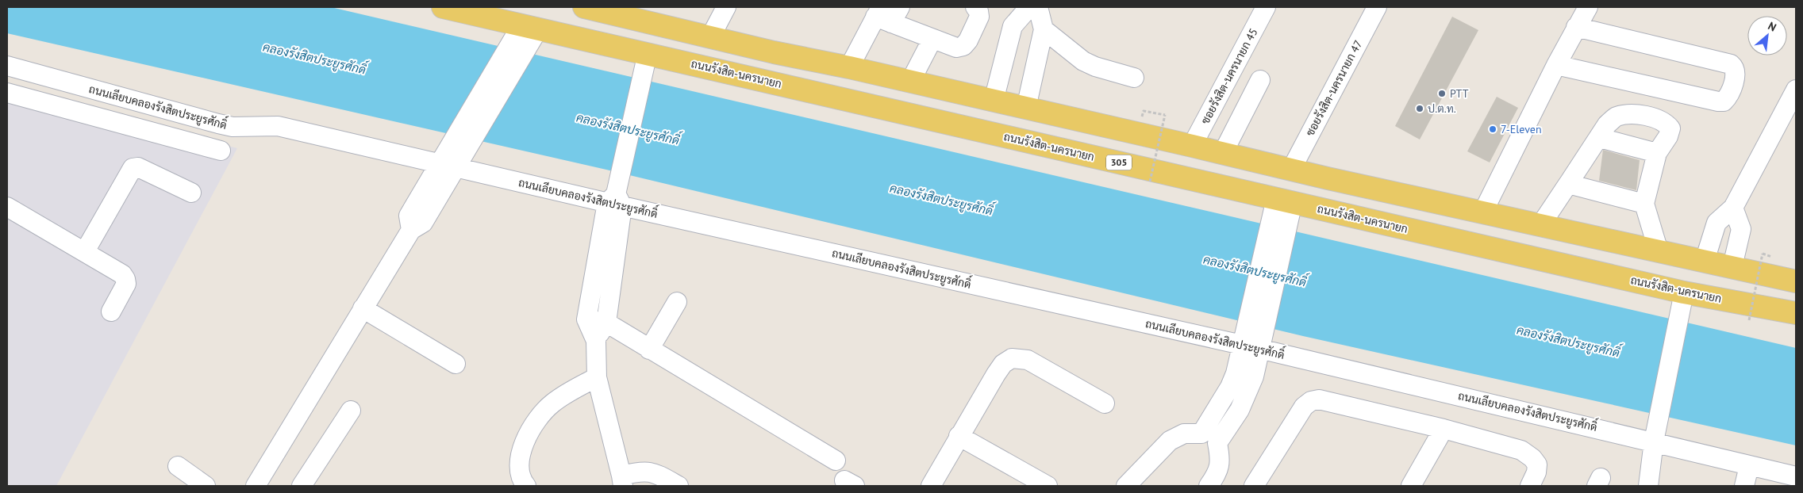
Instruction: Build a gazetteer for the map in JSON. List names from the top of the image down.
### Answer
{
  "streets": {
    "main road": ["ถนนรังสิต-นครนายก", "305"],
    "street": ["ซอยรังสิต-นครนายก 45", "ซอยรังสิต-นครนายก 47", "ถนนเลียบคลองรังสิตประยูรศักดิ์"]
  },
  "water": ["คลองรังสิตประยูรศักดิ์"],
  "places": ["PTT", "ป.ต.ท.", "7-Eleven"],
  "north": "top right"
}
